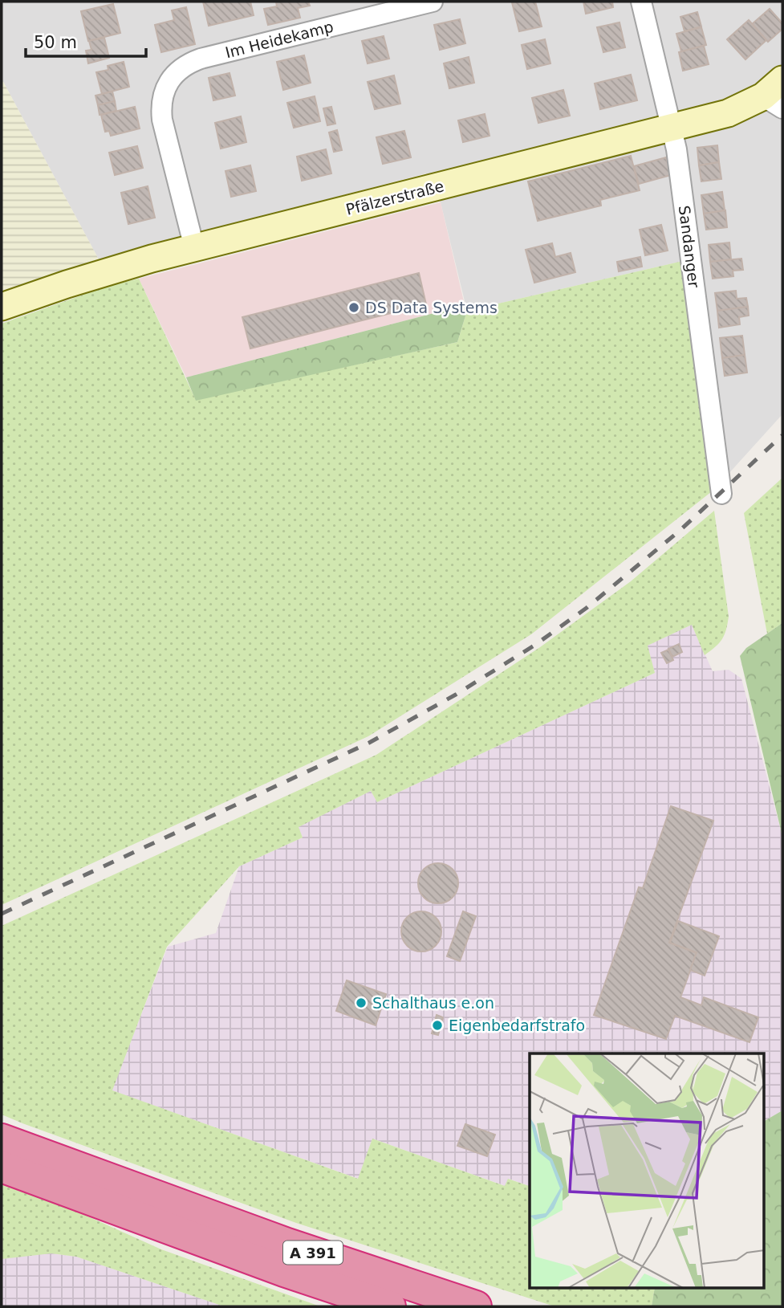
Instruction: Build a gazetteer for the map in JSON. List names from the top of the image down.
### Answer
{
  "streets": {
    "highway": ["A 391"],
    "street": ["Im Heidekamp", "Pfälzerstraße", "Sandanger"]
  },
  "crossings": [
    ["Im Heidekamp", "Pfälzerstraße"],
    ["Pfälzerstraße", "Sandanger"]
  ],
  "places": ["DS Data Systems", "Schalthaus e.on", "Eigenbedarfstrafo"],
  "scale_bar": "50 m"
}
